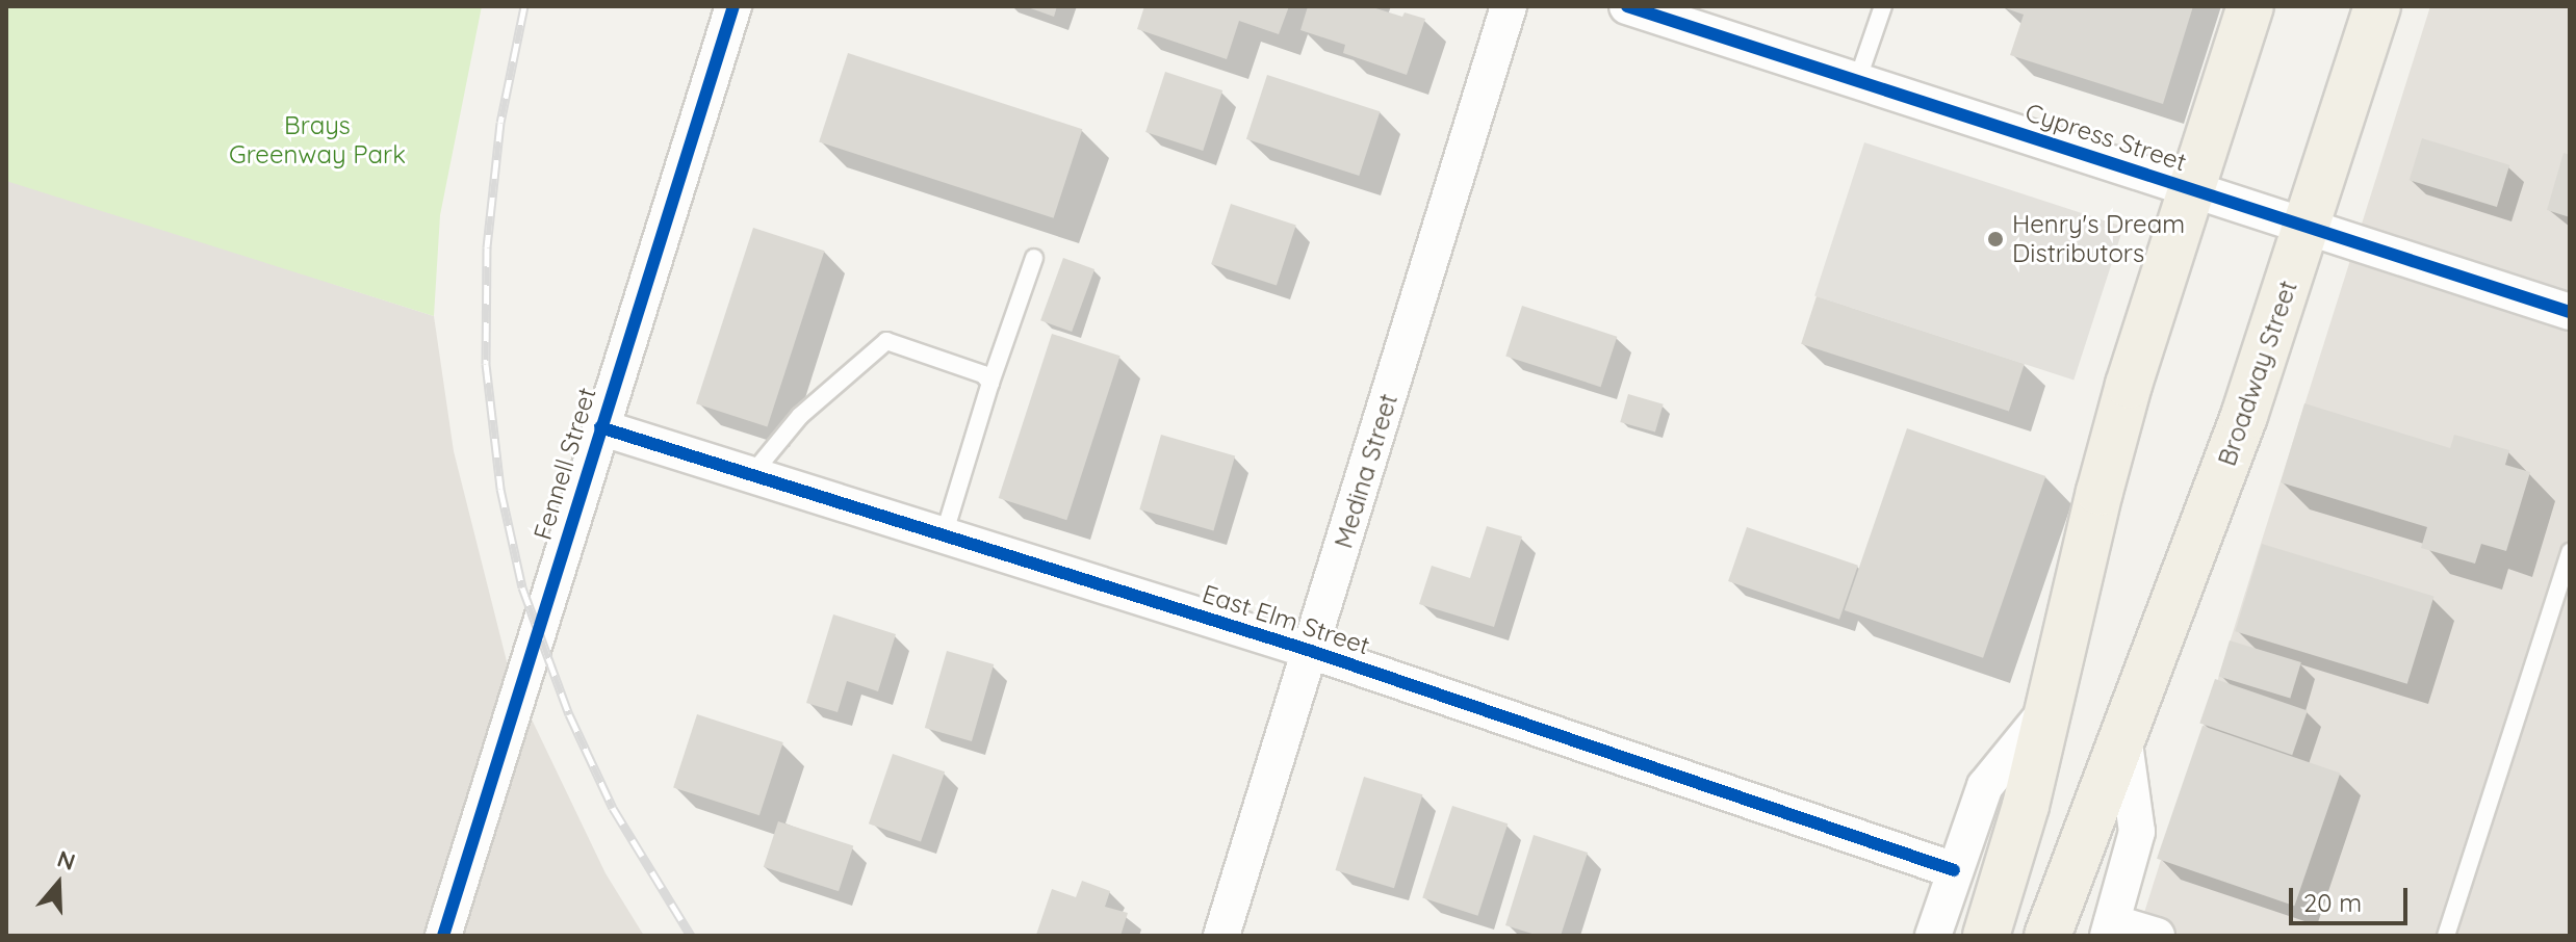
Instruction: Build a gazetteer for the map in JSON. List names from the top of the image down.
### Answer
{
  "streets": {
    "main road": ["Broadway Street"],
    "street": [
      "Cypress Street",
      "Fennell Street",
      "Medina Street",
      "East Elm Street"
    ]
  },
  "crossings": [
    ["Cypress Street", "Broadway Street"],
    ["Fennell Street", "East Elm Street"],
    ["Medina Street", "East Elm Street"]
  ],
  "parks": ["Brays Greenway Park"],
  "places": ["Henry's Dream Distributors"],
  "scale_bar": "20 m",
  "north": "top"
}
